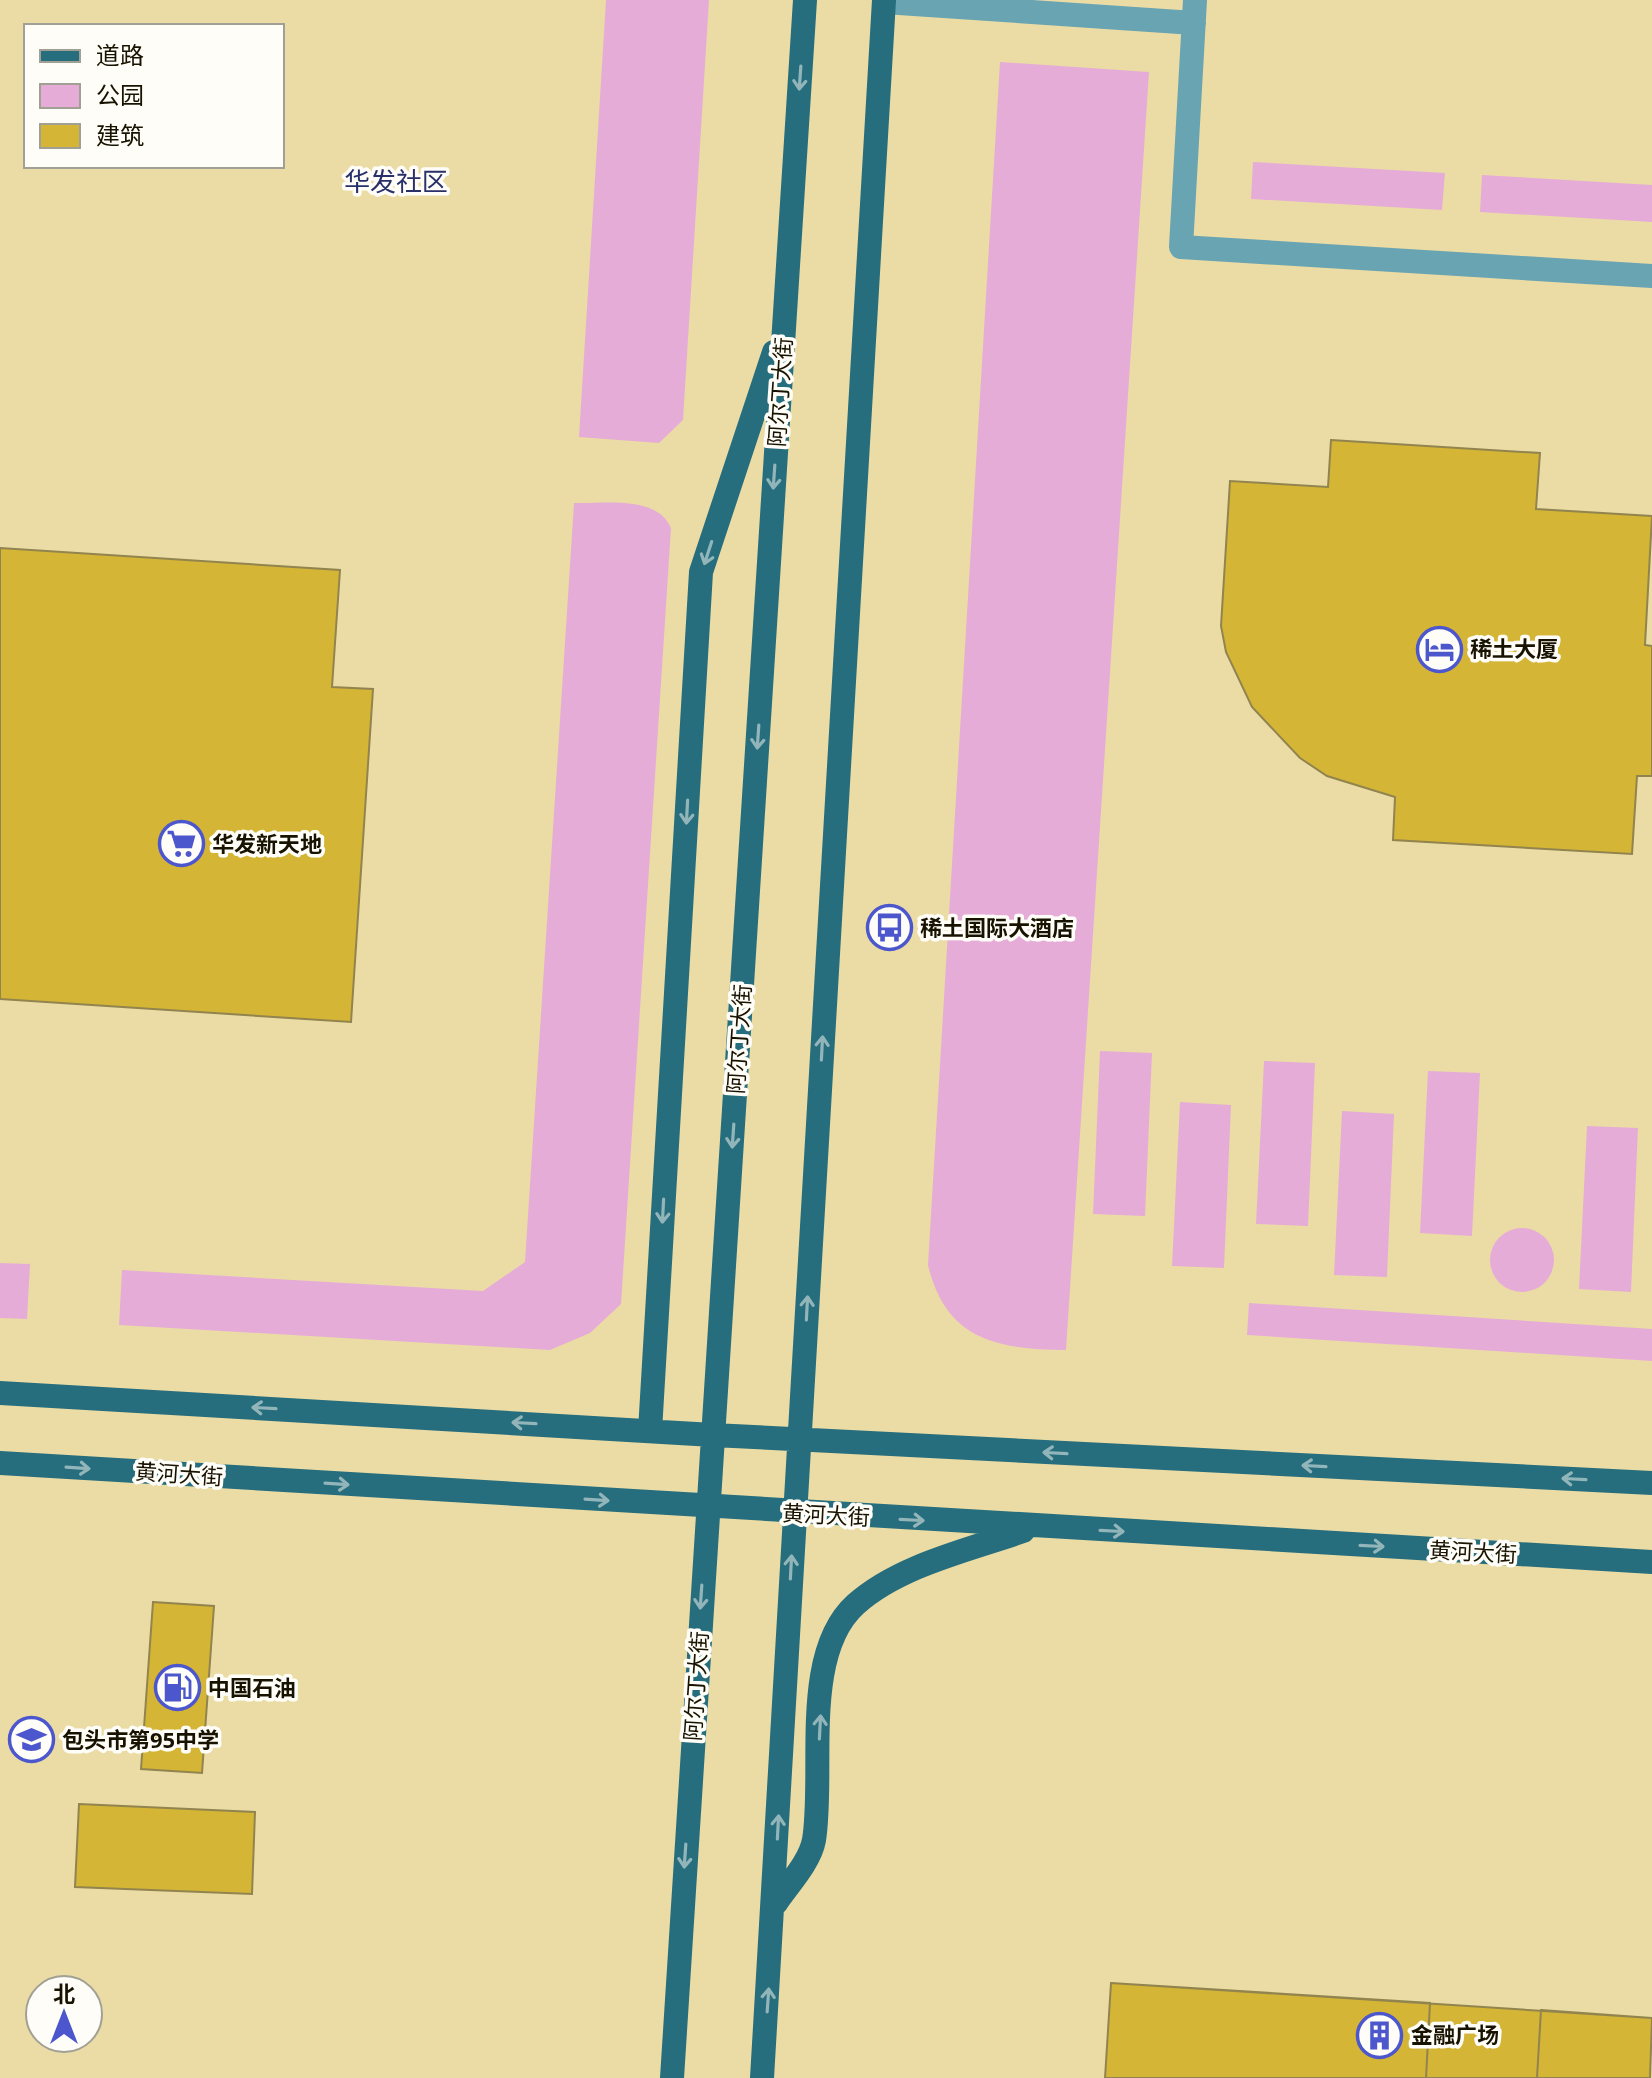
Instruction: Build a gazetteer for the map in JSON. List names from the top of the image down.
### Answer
{
  "streets": {
    "main road": ["阿尔丁大街", "黄河大街"]
  },
  "crossings": [
    ["阿尔丁大街", "黄河大街"]
  ],
  "districts": ["华发社区"],
  "places": {
    "hotel": ["稀土大厦"],
    "supermarket": ["华发新天地"],
    "bus stop": ["稀土国际大酒店"],
    "fuel station": ["中国石油"],
    "school or university": ["包头市第95中学"],
    "building": ["金融广场"]
  },
  "legend": ["道路", "公园", "建筑"],
  "north": "top"
}
